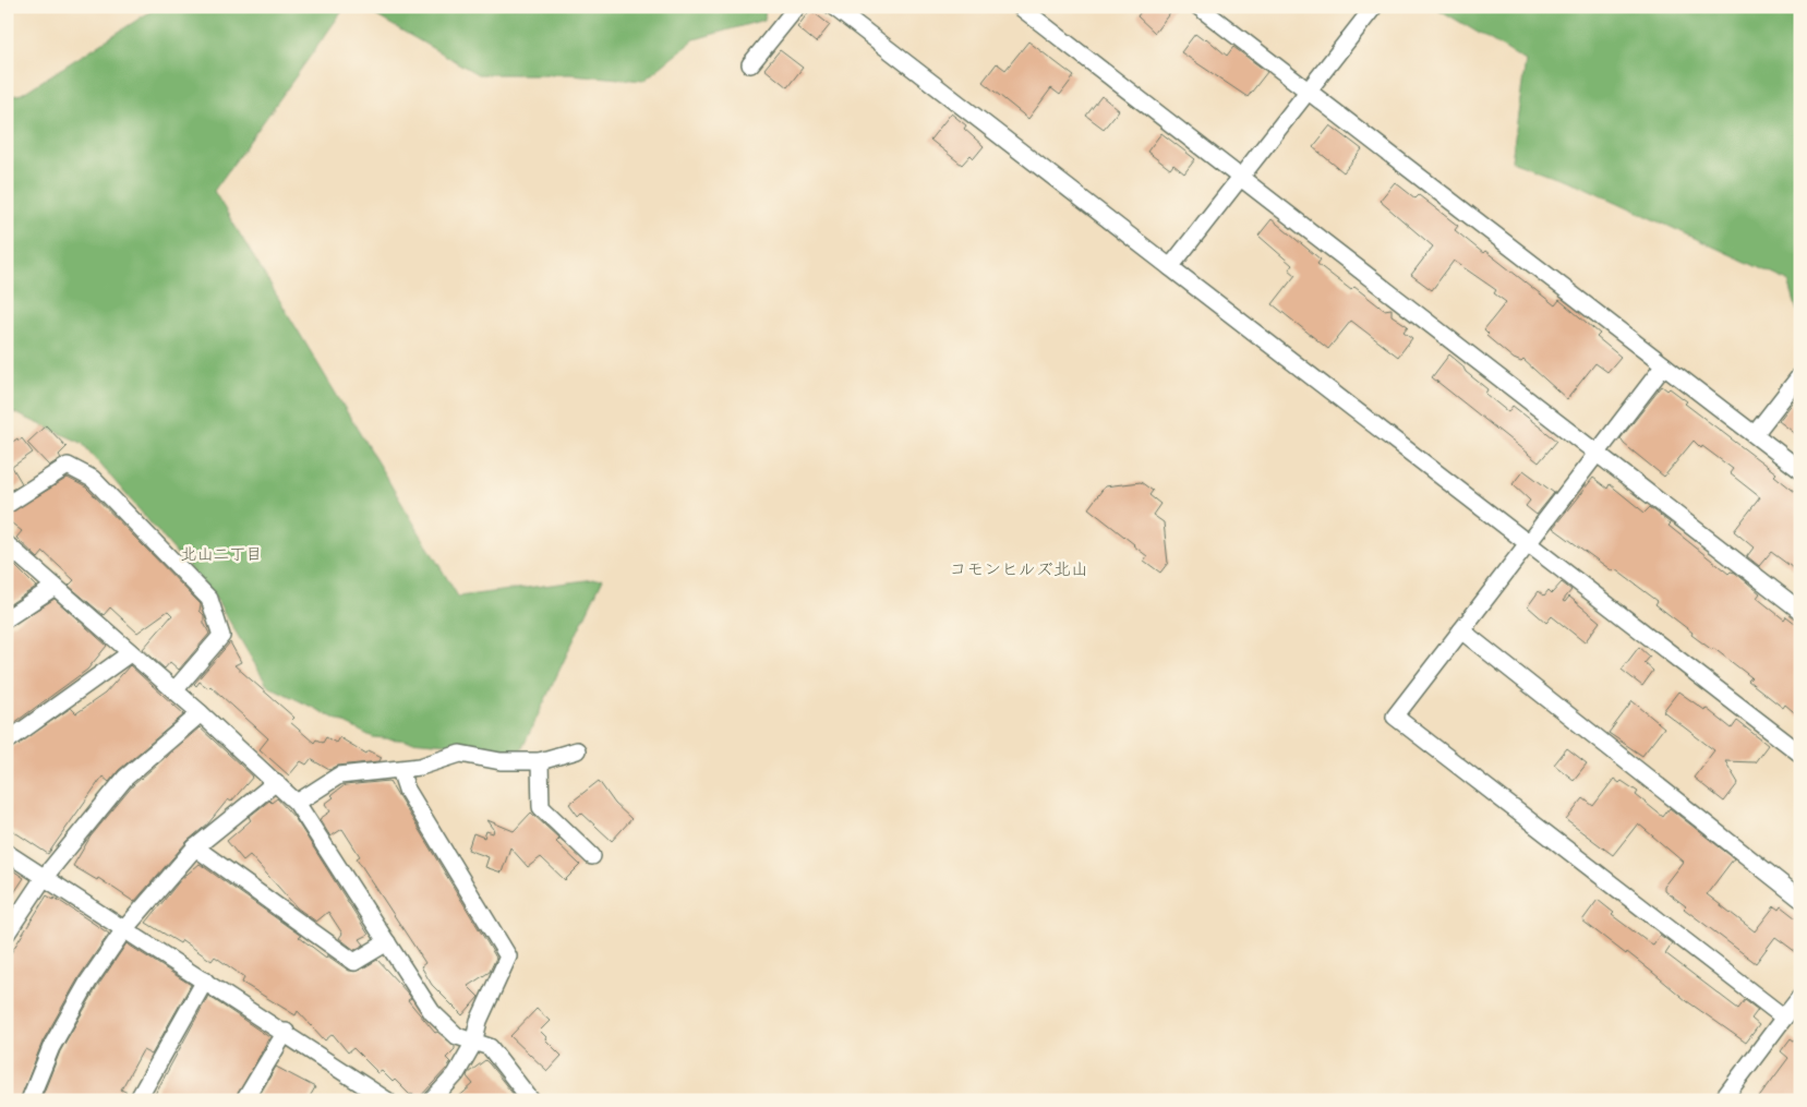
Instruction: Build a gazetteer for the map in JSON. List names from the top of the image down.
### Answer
{
  "districts": ["北山二丁目", "コモンヒルズ北山"]
}
